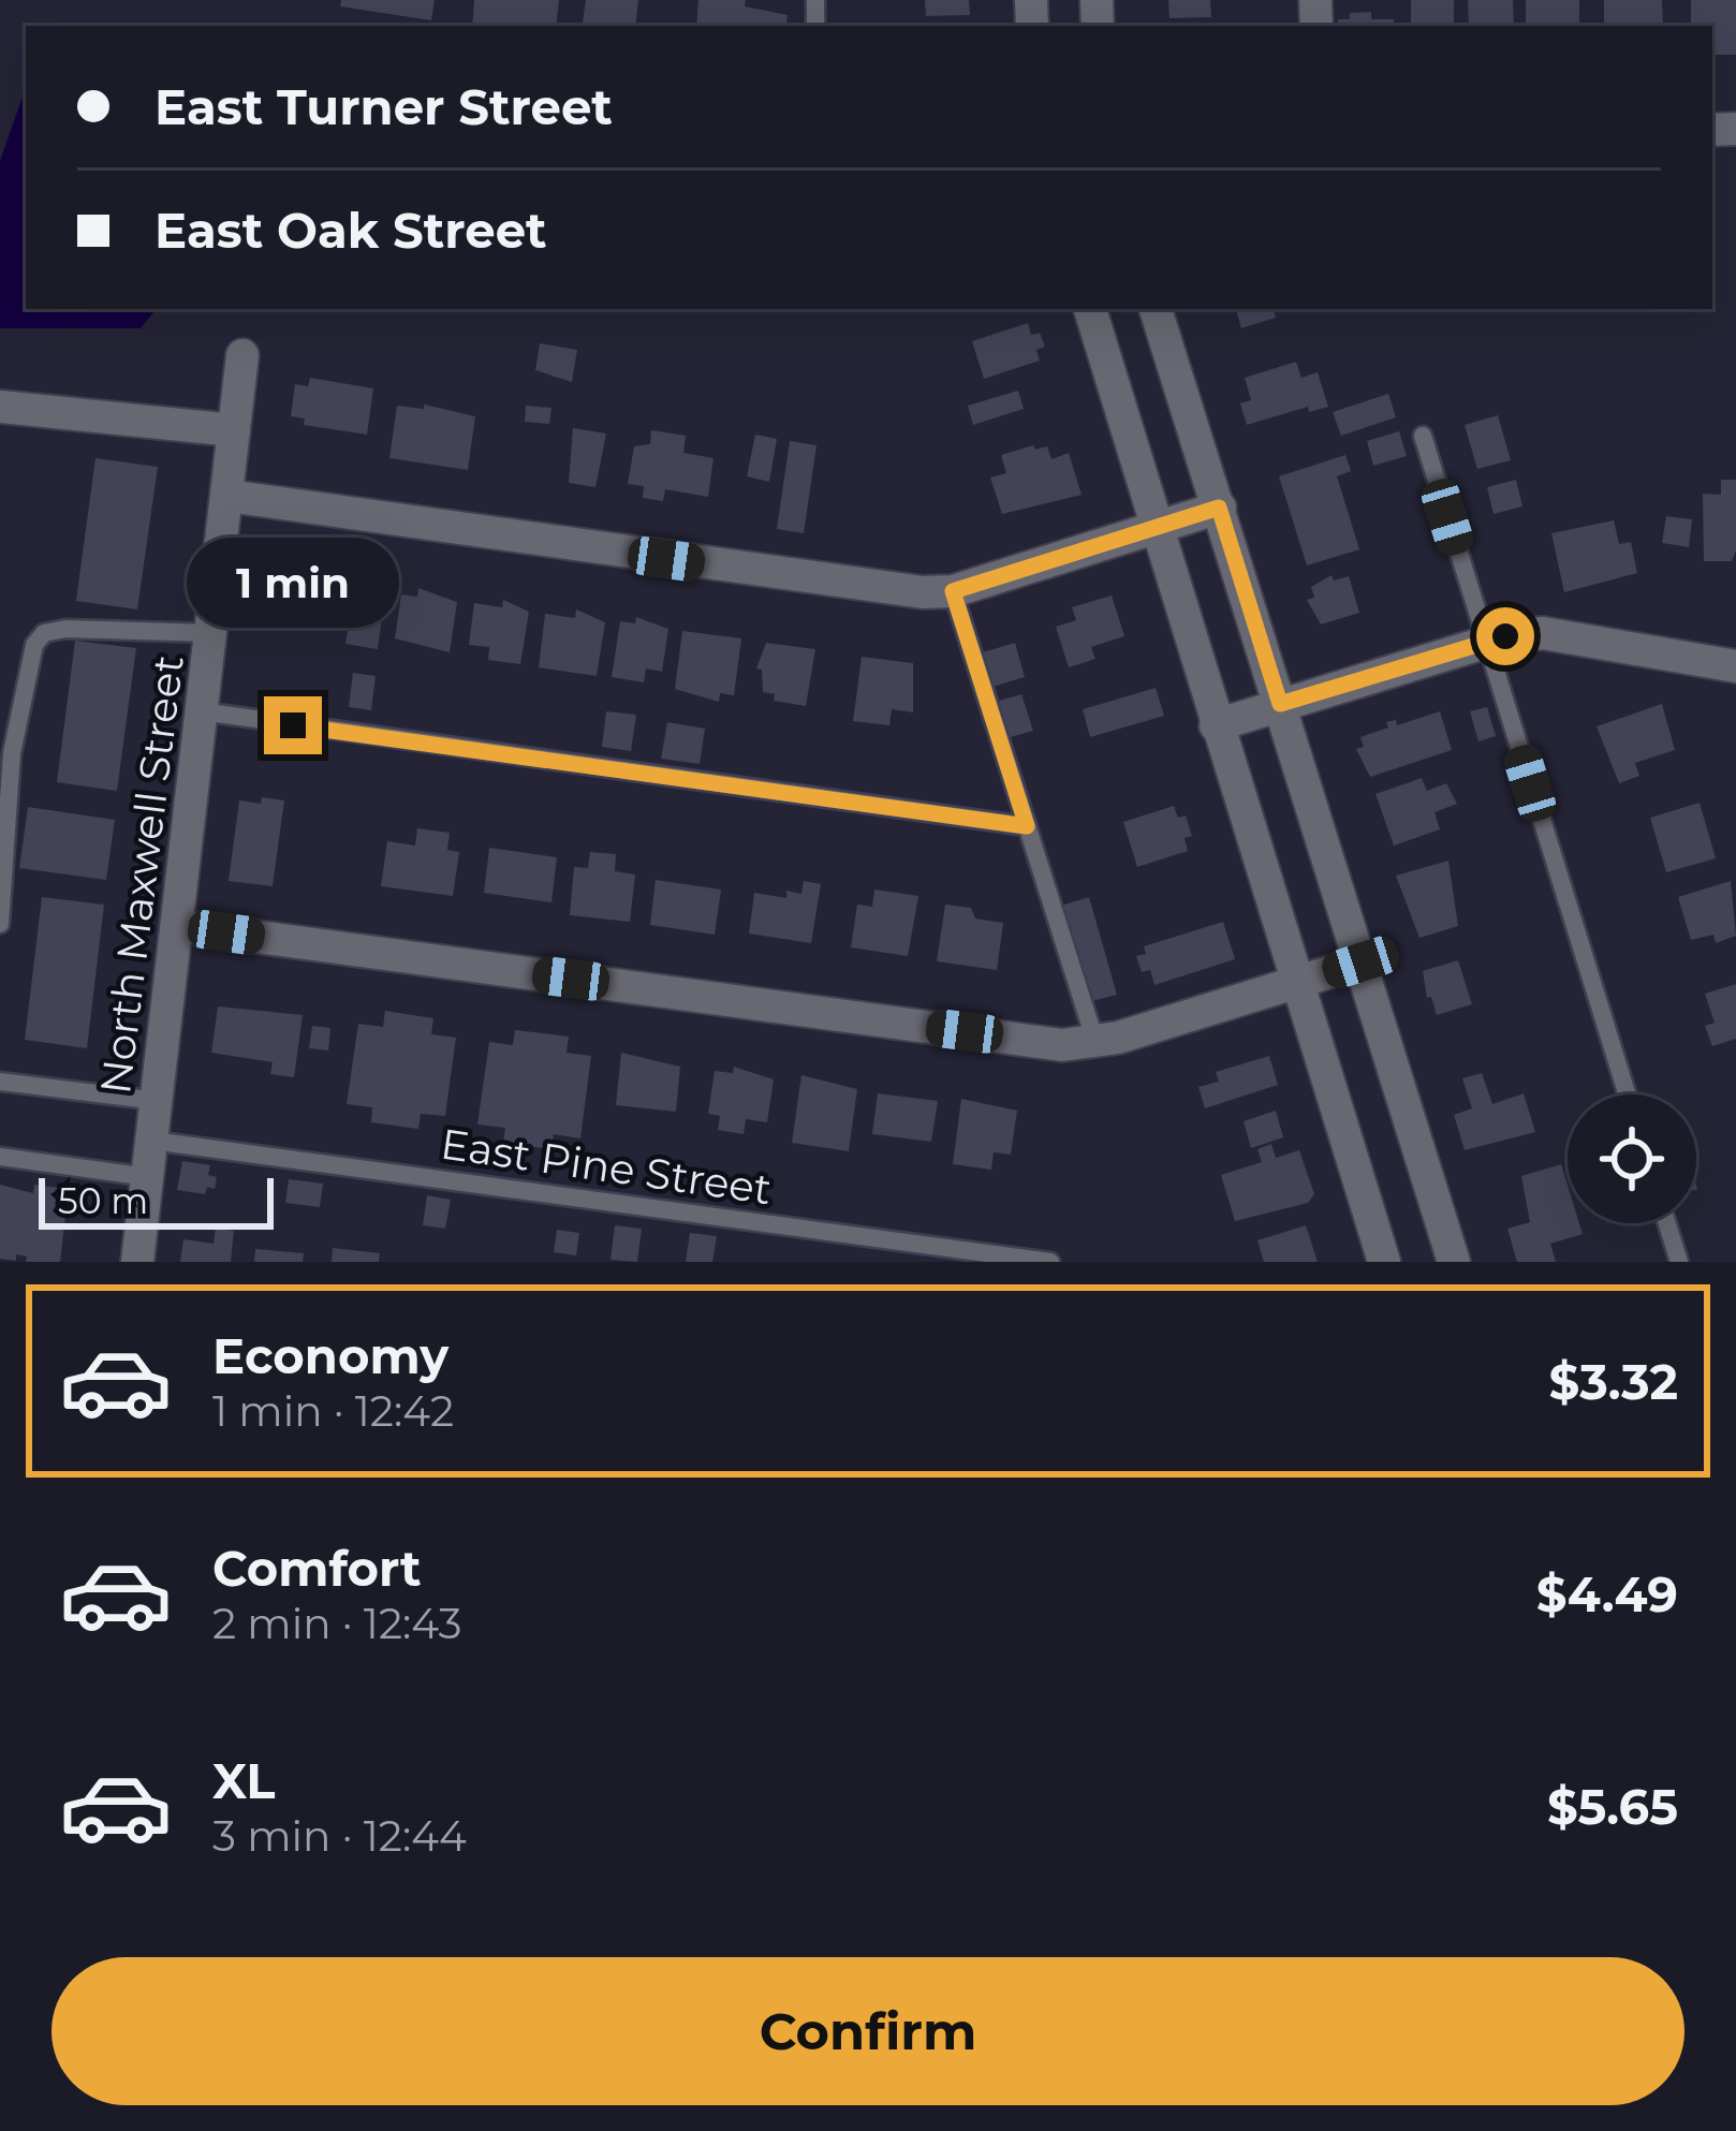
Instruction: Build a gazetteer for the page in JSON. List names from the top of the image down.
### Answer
{
  "streets": {
    "street": ["North Maxwell Street"],
    "lane": ["East Pine Street"]
  },
  "crossings": [
    ["North Maxwell Street", "East Pine Street"]
  ],
  "scale_bar": "50 m",
  "page": {
    "banner": ["East Turner Street", "East Oak Street"],
    "bubble": "1 min",
    "scale": "50 m",
    "list": [
      {
        "name": "Economy",
        "note": "1 min · 12:42",
        "value": "$3.32"
      },
      {
        "name": "Comfort",
        "note": "2 min · 12:43",
        "value": "$4.49"
      },
      {
        "name": "XL",
        "note": "3 min · 12:44",
        "value": "$5.65"
      }
    ],
    "buttons": "Confirm"
  }
}
